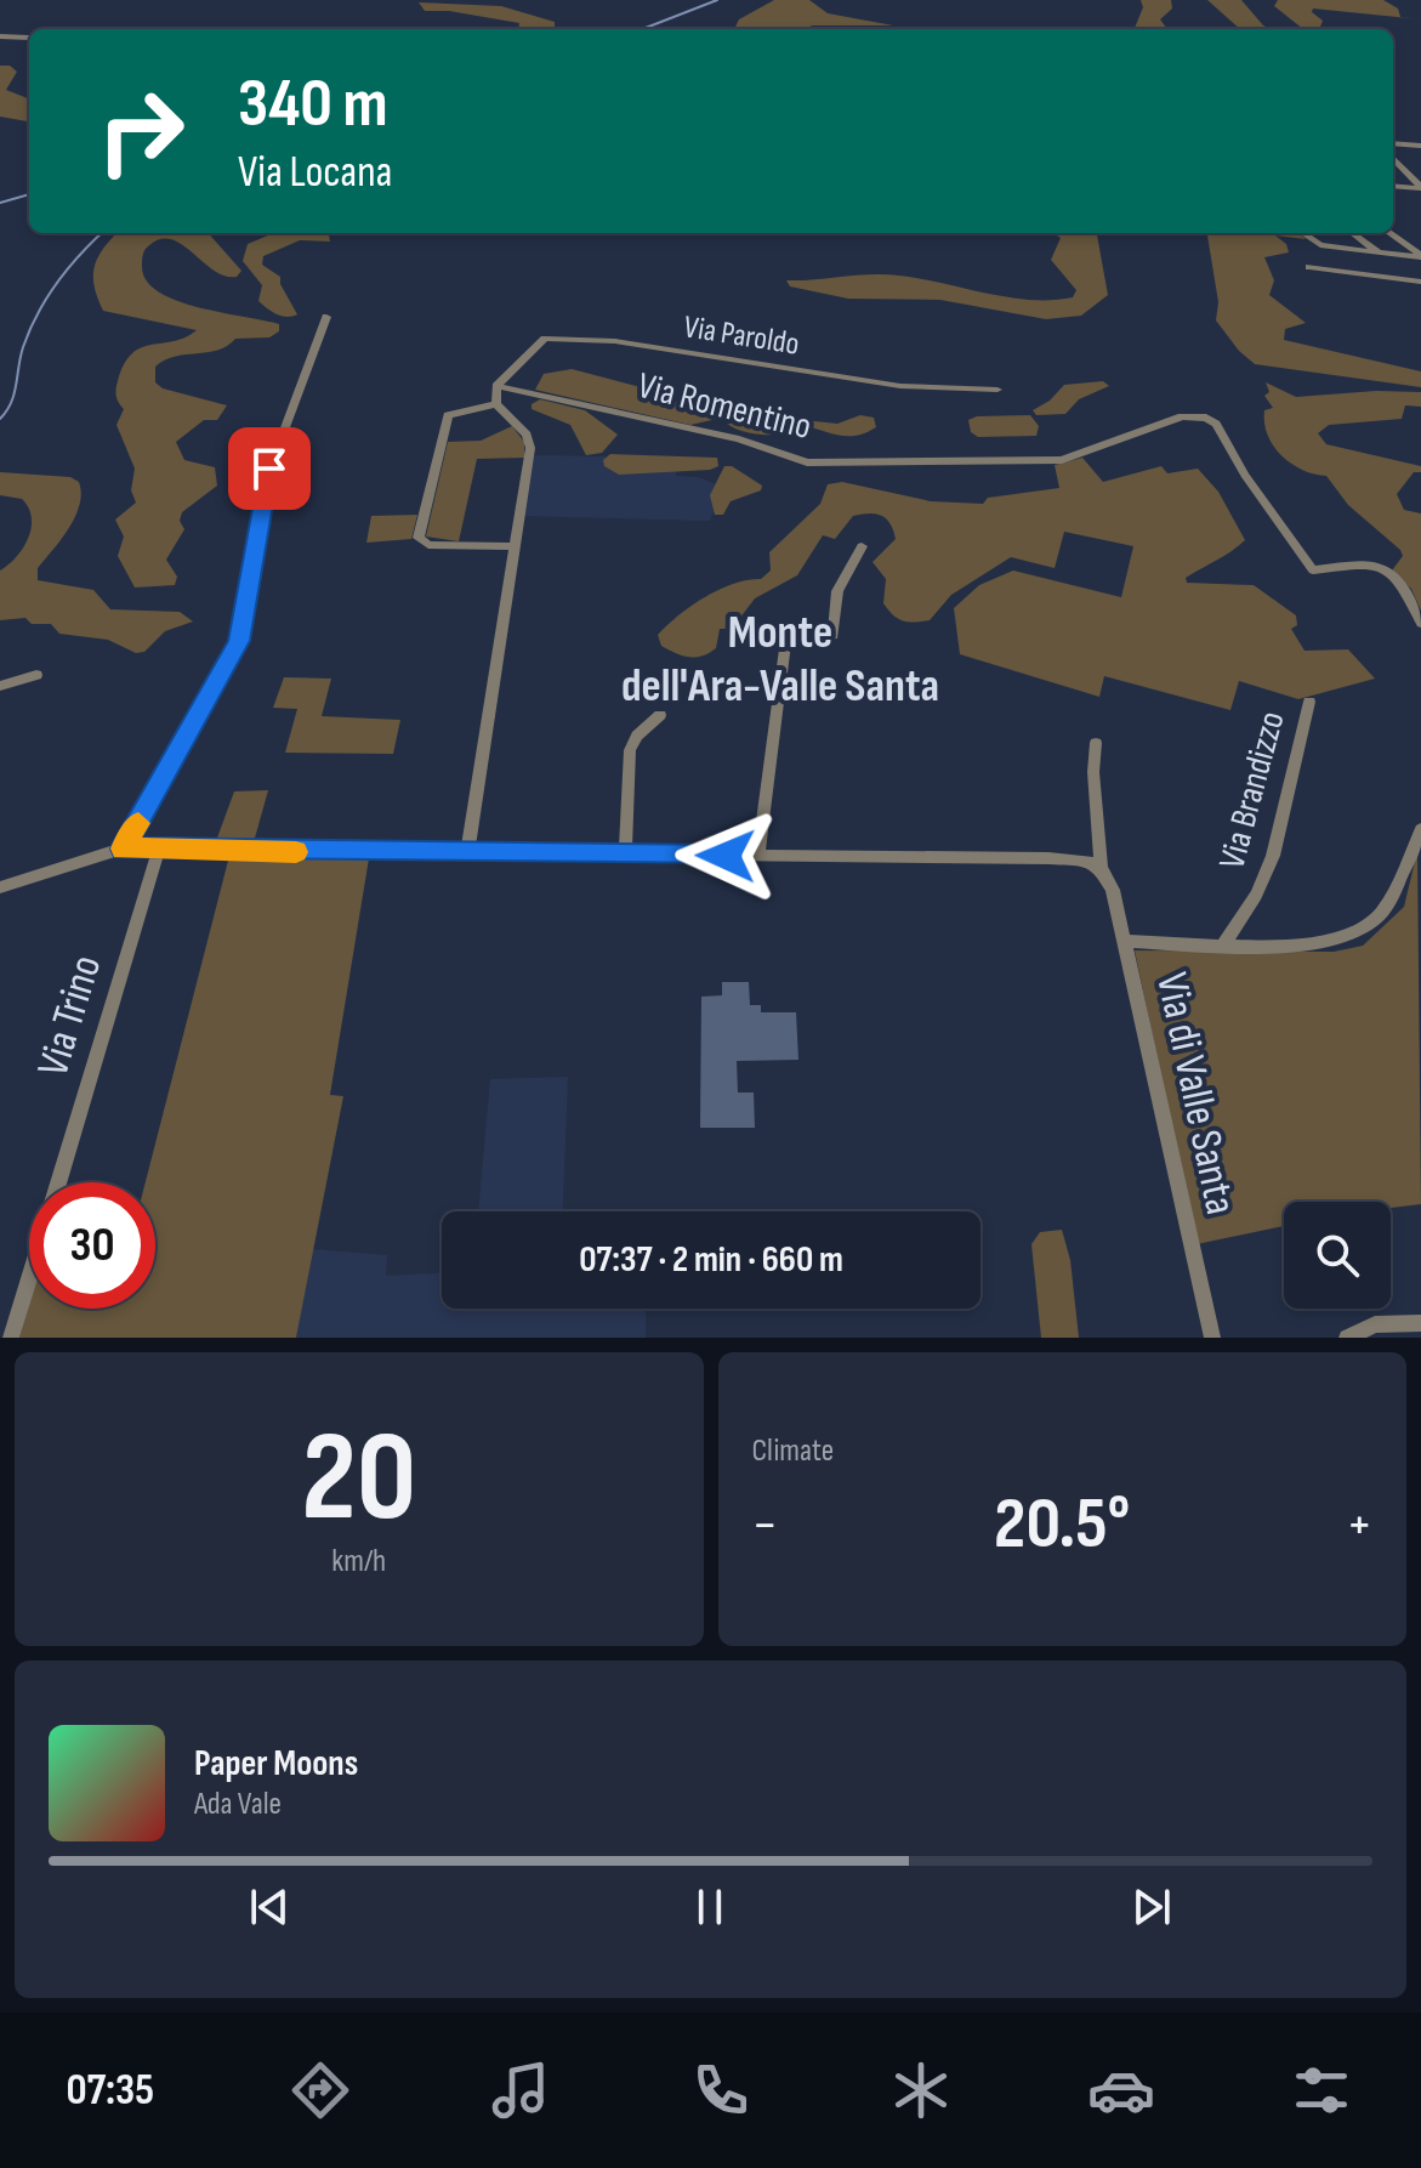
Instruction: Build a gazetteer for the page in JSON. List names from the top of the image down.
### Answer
{
  "streets": {
    "street": [
      "Via Paroldo",
      "Via Romentino",
      "Via Brandizzo",
      "Via Trino",
      "Via di Valle Santa"
    ]
  },
  "crossings": [
    ["Via Paroldo", "Via Romentino"]
  ],
  "districts": ["Monte dell'Ara-Valle Santa"],
  "page": {
    "turn": ["340 m", "Via Locana"],
    "limit": "30",
    "trip": "07:37 · 2 min · 660 m",
    "tile": [
      ["20", "km/h"],
      "Climate"
    ],
    "heat": ["−", "20.5°", "+"],
    "song": ["Paper Moons", "Ada Vale"],
    "tabs": "07:35"
  }
}
